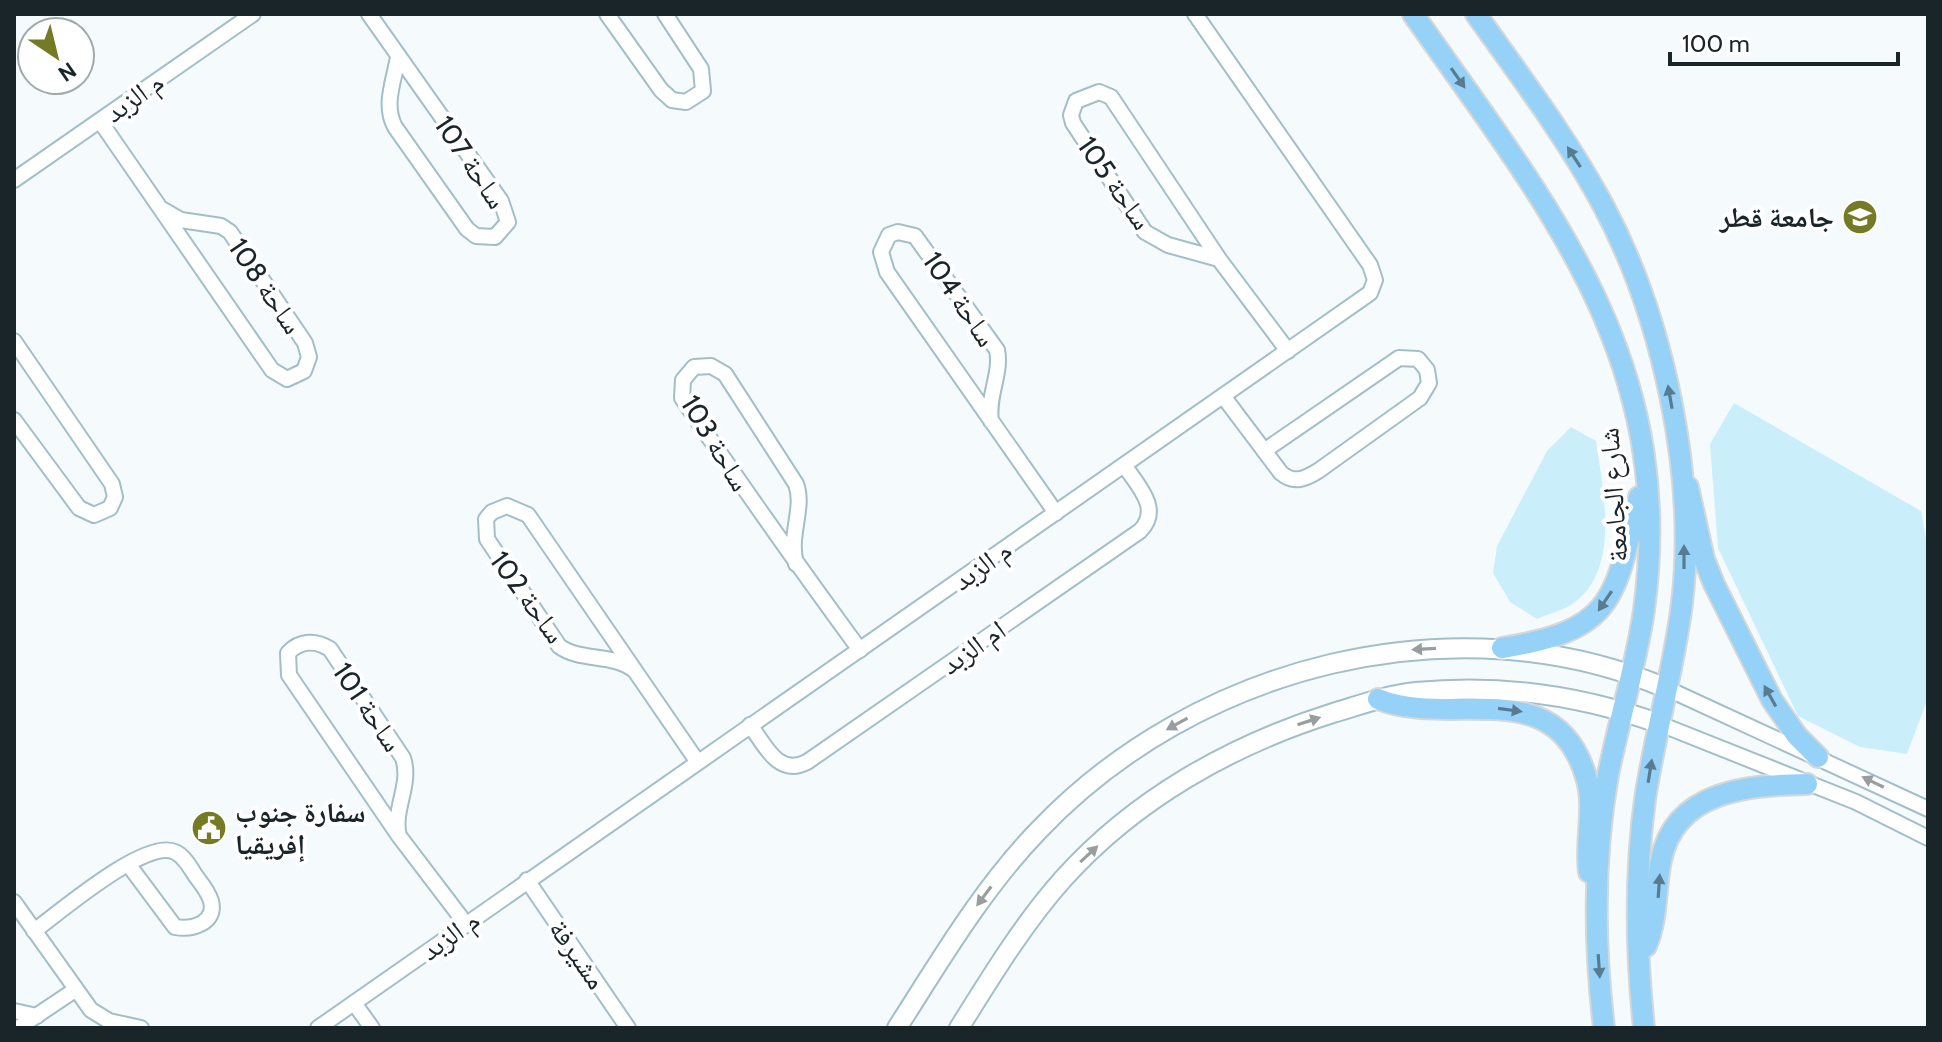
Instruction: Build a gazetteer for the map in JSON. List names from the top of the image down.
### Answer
{
  "streets": {
    "main road": ["شارع الجامعة"],
    "street": [
      "م الزبد",
      "ساحة 107",
      "ساحة 105",
      "ساحة 108",
      "ساحة 104",
      "ساحة 103",
      "ساحة 102",
      "ام الزبد",
      "ساحة 101",
      "مشيرفة"
    ]
  },
  "crossings": [
    ["م الزبد", "ساحة 105"],
    ["م الزبد", "ساحة 108"],
    ["م الزبد", "ساحة 104"],
    ["م الزبد", "ساحة 103"],
    ["م الزبد", "ساحة 102"],
    ["م الزبد", "ام الزبد"],
    ["م الزبد", "ساحة 101"],
    ["م الزبد", "مشيرفة"]
  ],
  "places": {
    "school or university": ["جامعة قطر"],
    "public building": ["سفارة جنوب إفريقيا"]
  },
  "scale_bar": "100 m",
  "north": "bottom right"
}
